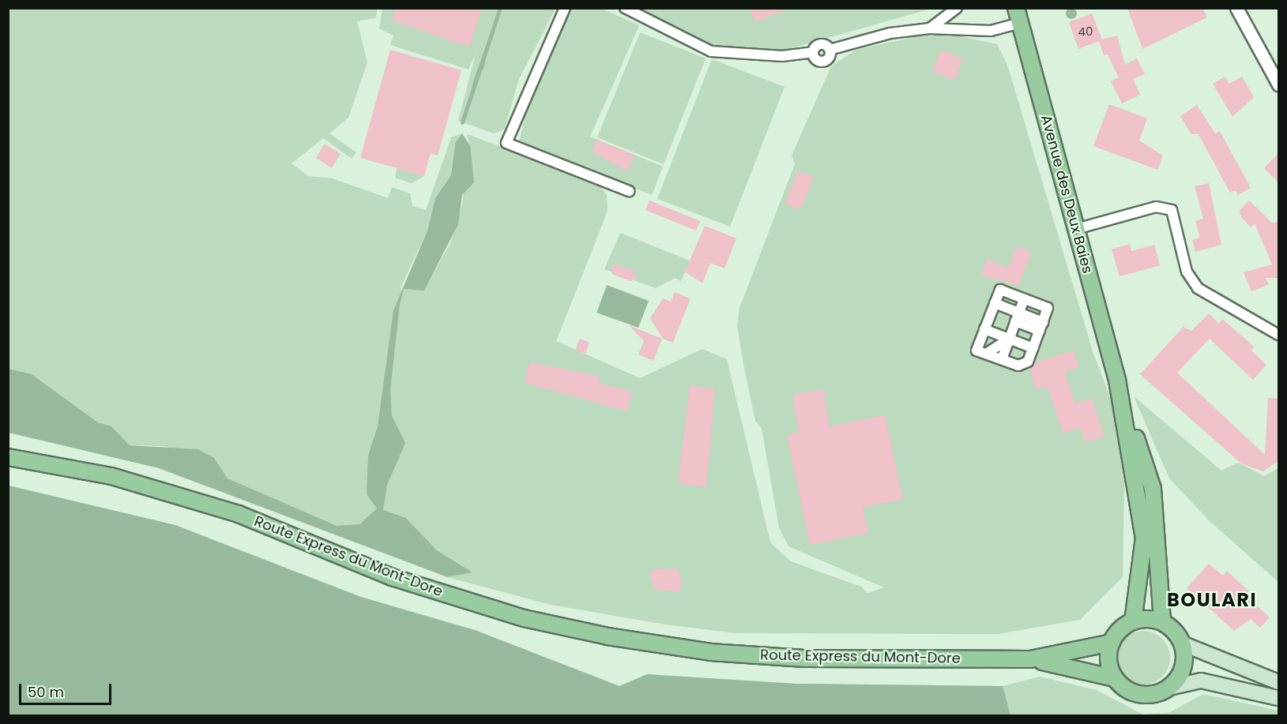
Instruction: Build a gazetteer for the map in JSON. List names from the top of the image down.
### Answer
{
  "streets": {
    "main road": ["Avenue des Deux Baies", "Route Express du Mont-Dore"]
  },
  "crossings": [
    ["Avenue des Deux Baies", "Route Express du Mont-Dore"]
  ],
  "districts": ["BOULARI"],
  "house_numbers": ["40"],
  "scale_bar": "50 m"
}
